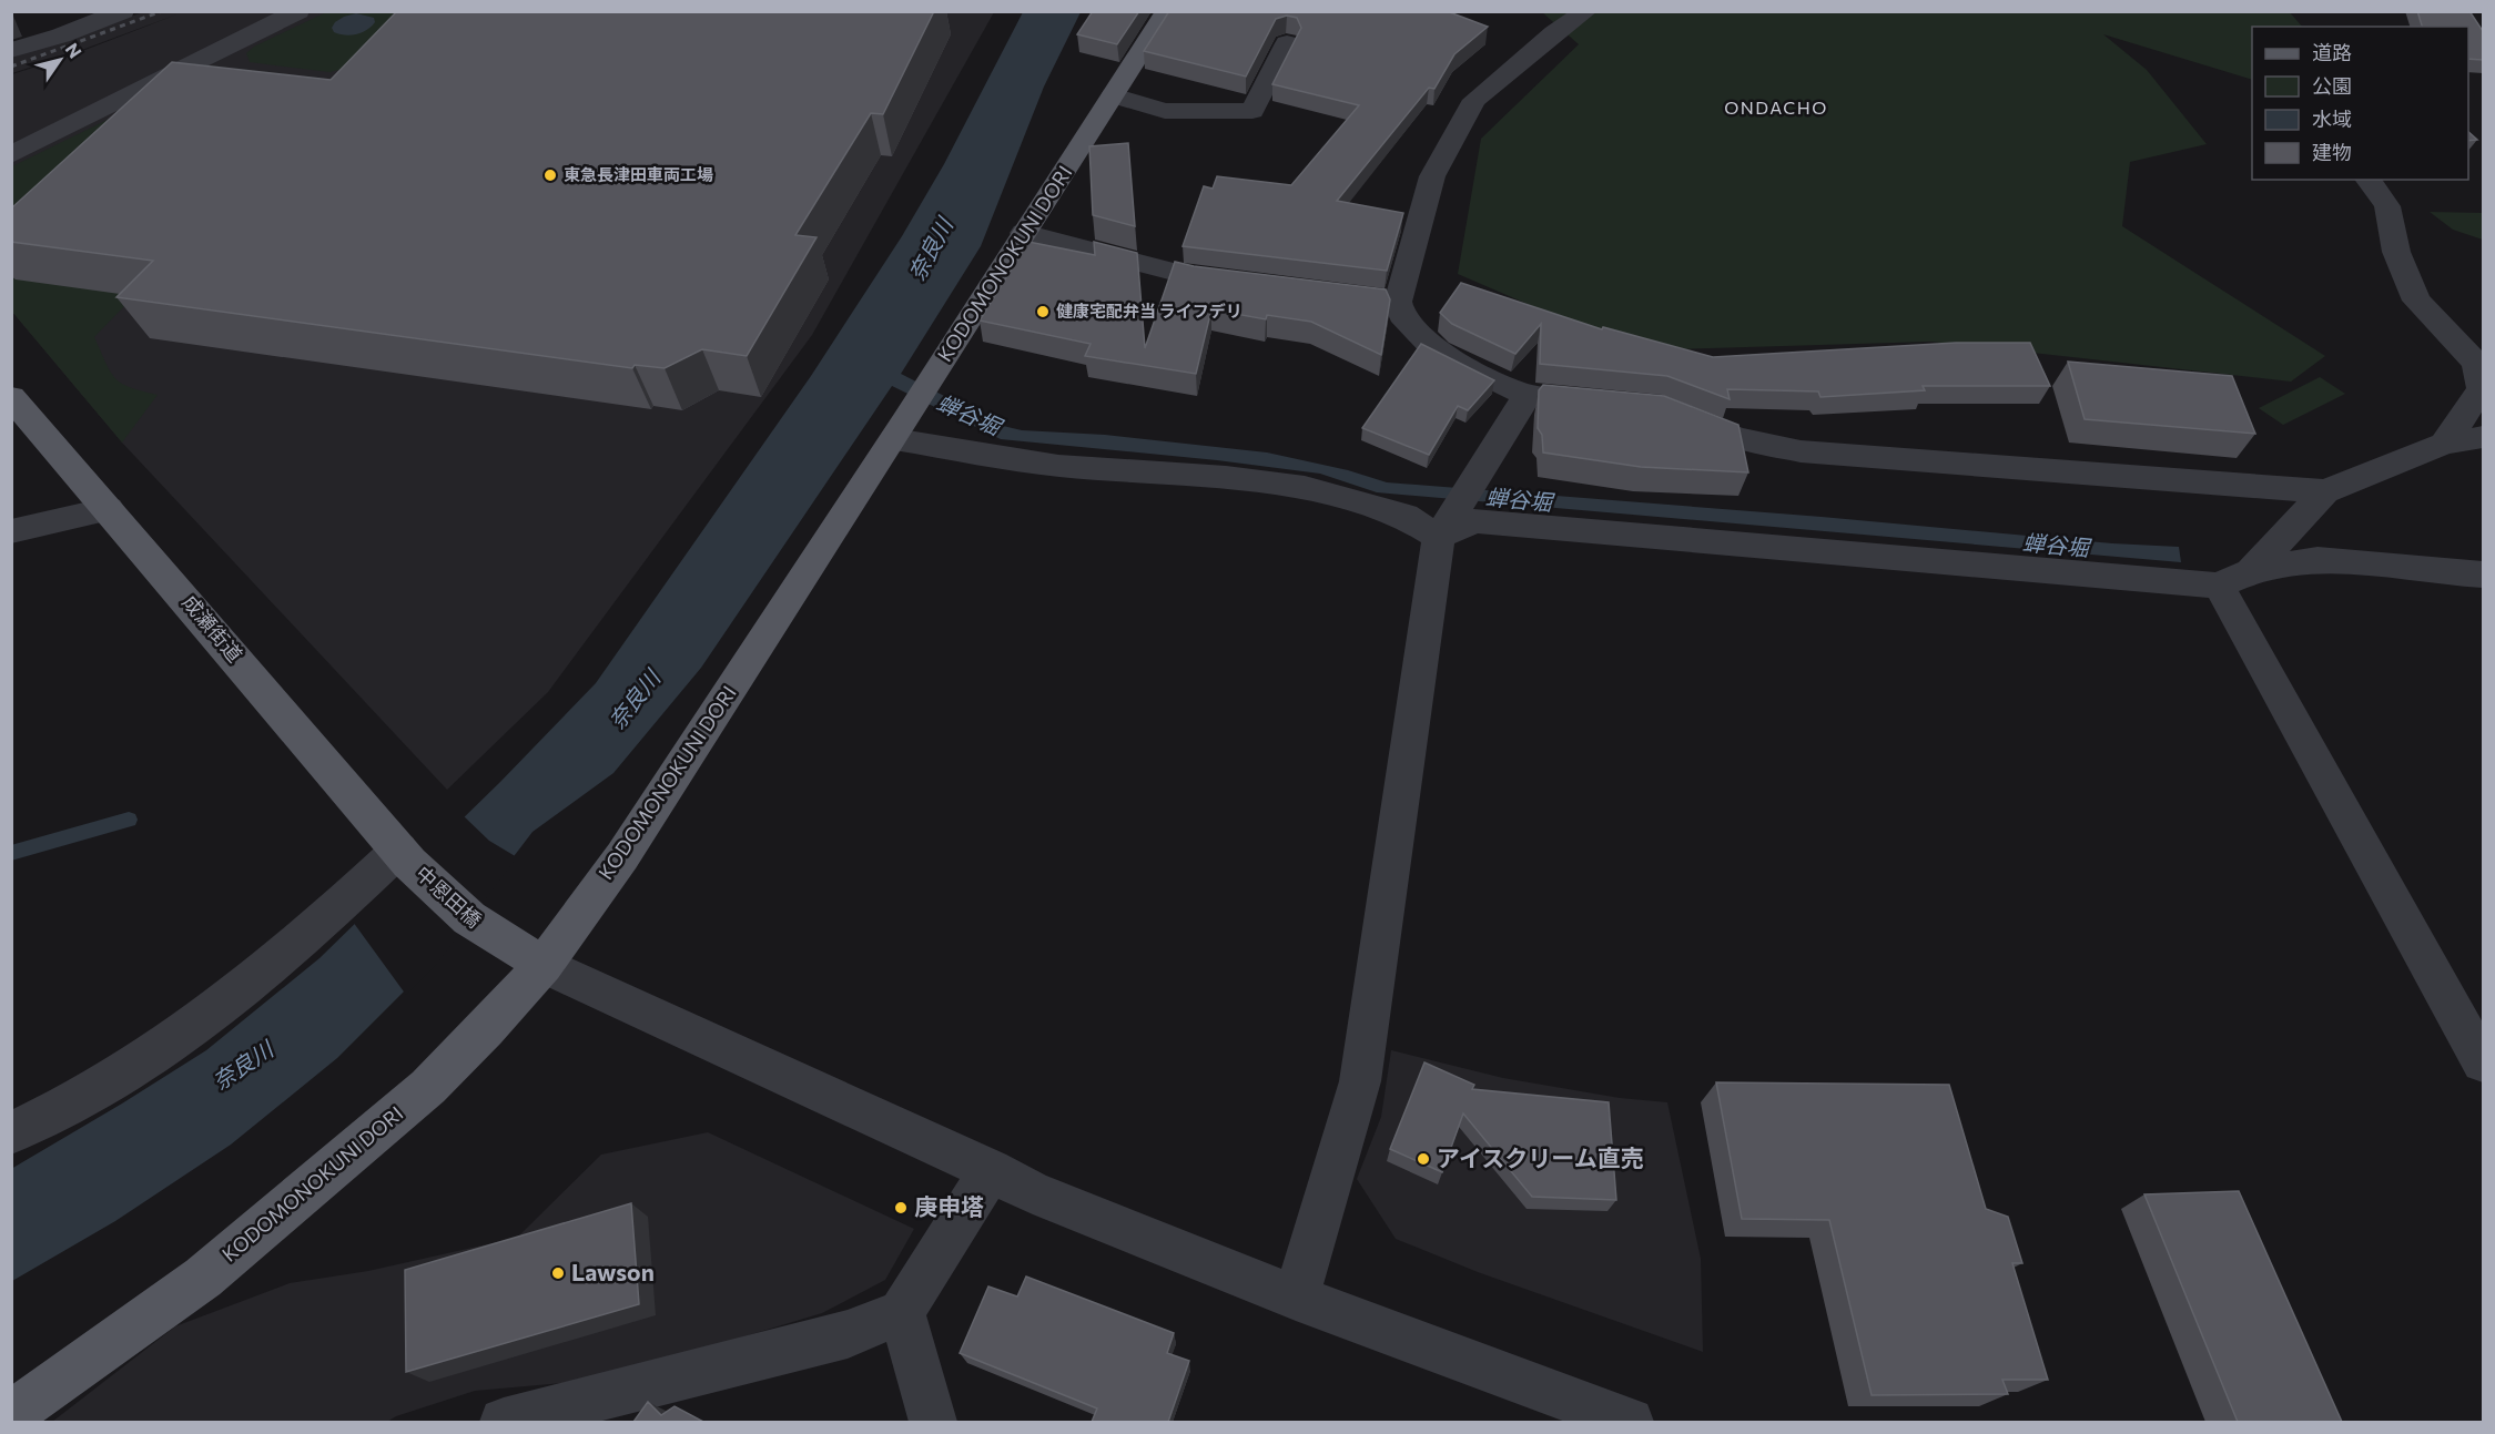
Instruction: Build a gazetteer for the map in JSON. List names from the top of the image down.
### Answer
{
  "streets": {
    "main road": ["KODOMONOKUNI DORI", "成瀬街道", "中恩田橋"]
  },
  "crossings": [
    ["KODOMONOKUNI DORI", "中恩田橋"],
    ["成瀬街道", "中恩田橋"]
  ],
  "districts": ["ONDACHO"],
  "water": ["奈良川", "蝉谷堀"],
  "places": [
    "東急長津田車両工場",
    "健康宅配弁当 ライフデリ",
    "アイスクリーム直売",
    "庚申塔",
    "Lawson"
  ],
  "legend": [
    "道路",
    "公園",
    "水域",
    "建物"
  ],
  "north": "top right"
}
